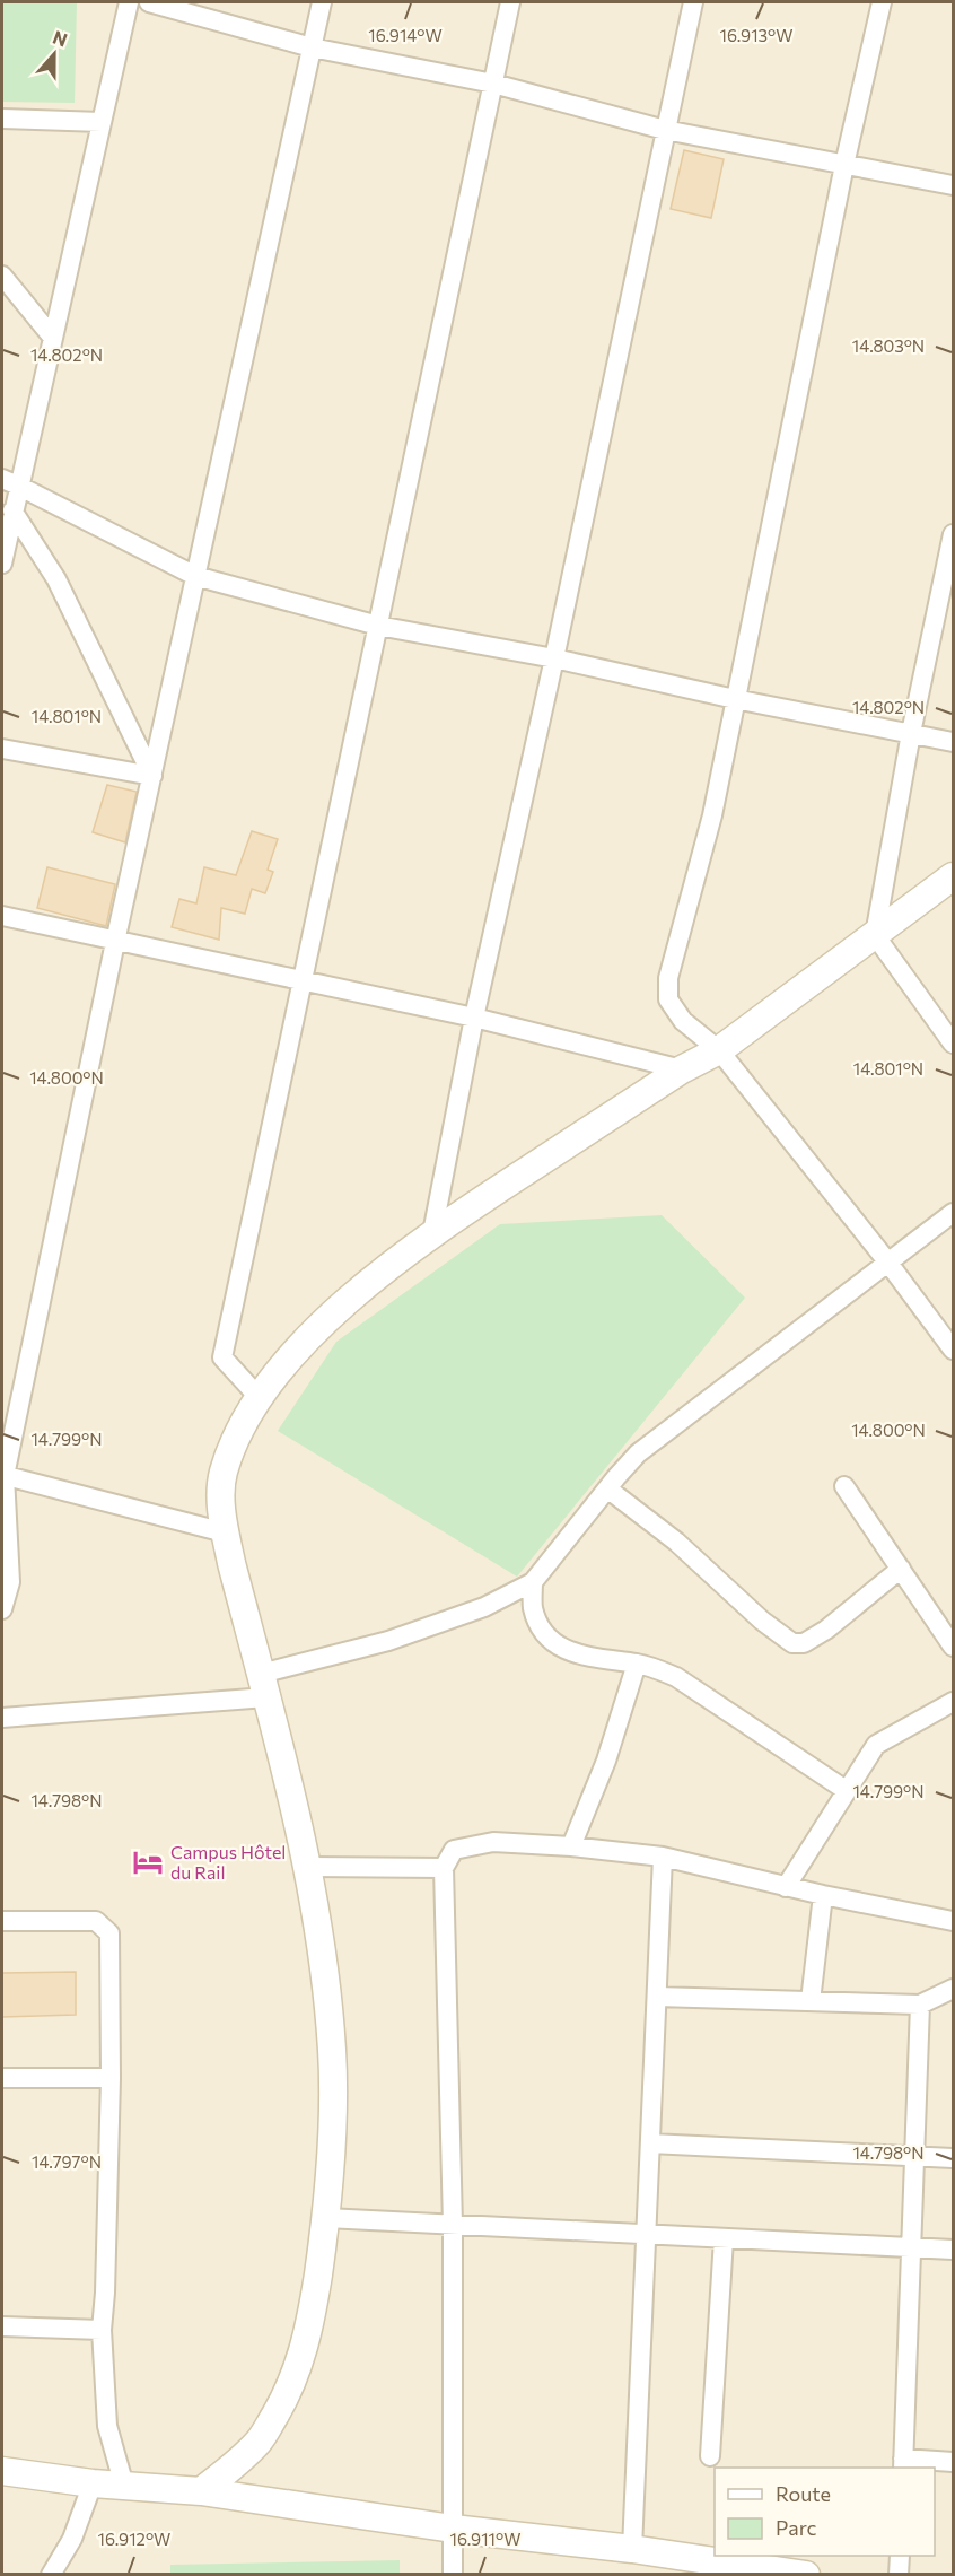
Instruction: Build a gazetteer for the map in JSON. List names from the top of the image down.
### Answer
{
  "places": {
    "hotel": ["Campus Hôtel du Rail"]
  },
  "legend": ["Route", "Parc"],
  "north": "top",
  "coordinates": [
    "16.914°W",
    "16.913°W",
    "14.803°N",
    "14.802°N",
    "14.801°N",
    "14.800°N",
    "14.799°N",
    "14.798°N",
    "14.797°N",
    "16.912°W",
    "16.911°W"
  ]
}
